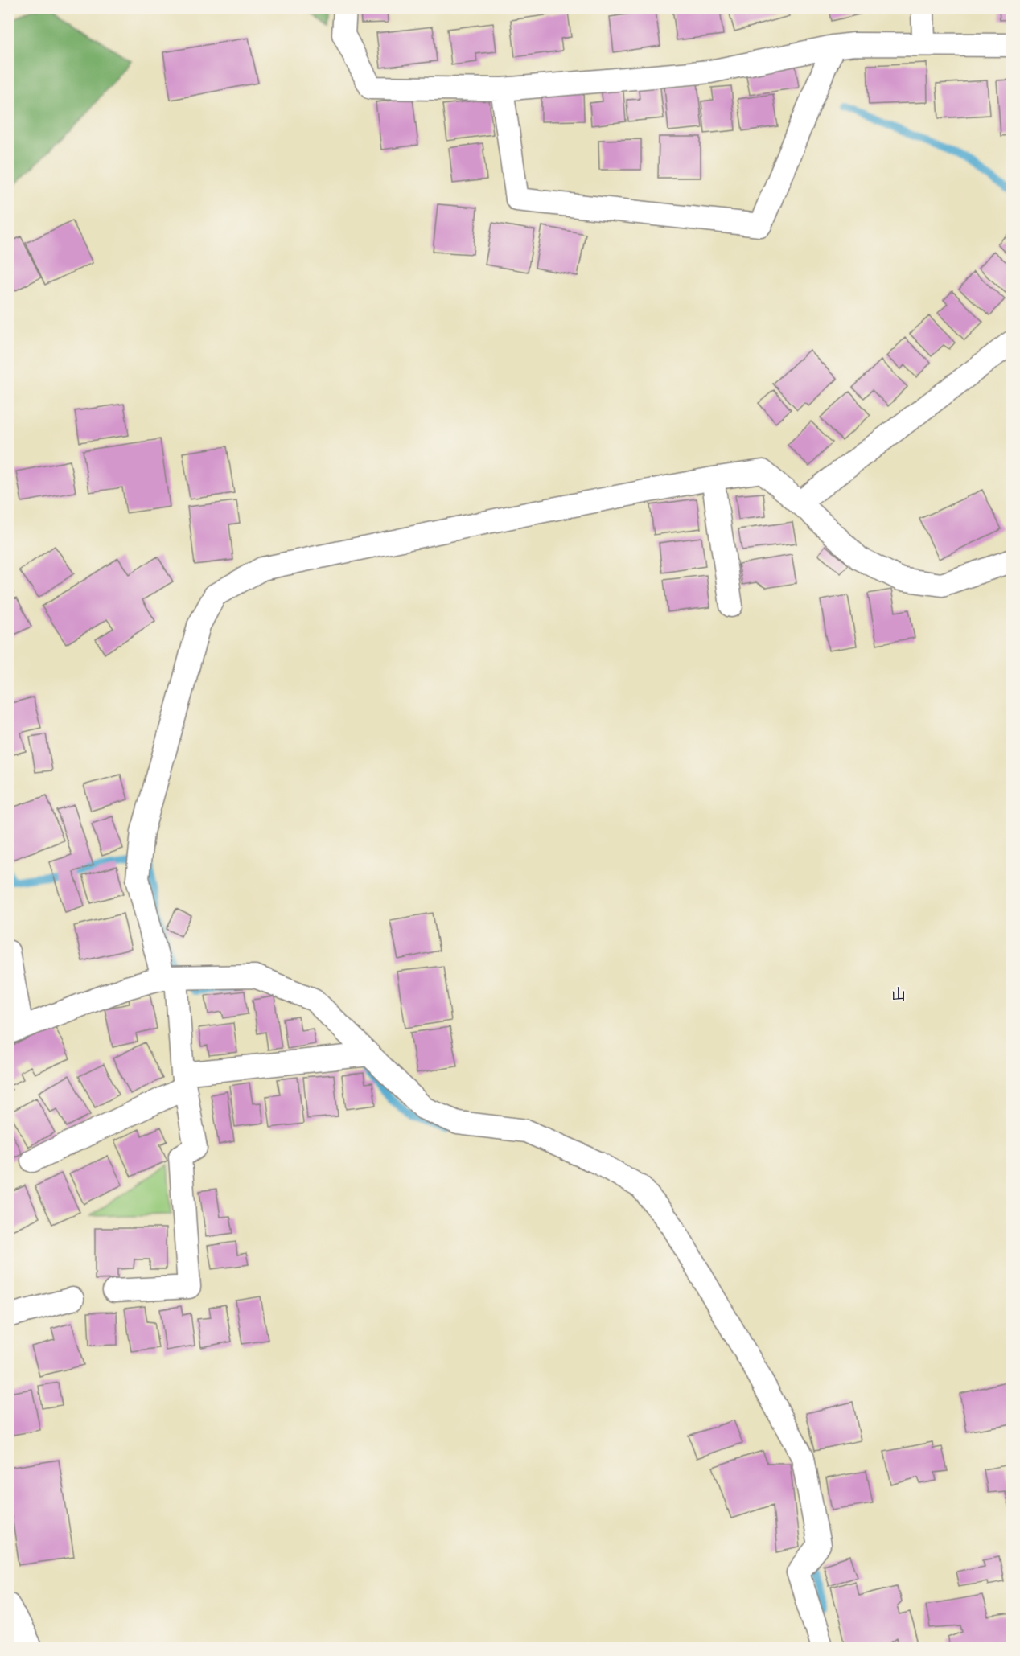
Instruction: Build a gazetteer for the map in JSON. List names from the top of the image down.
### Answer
{
  "districts": ["山"]
}
